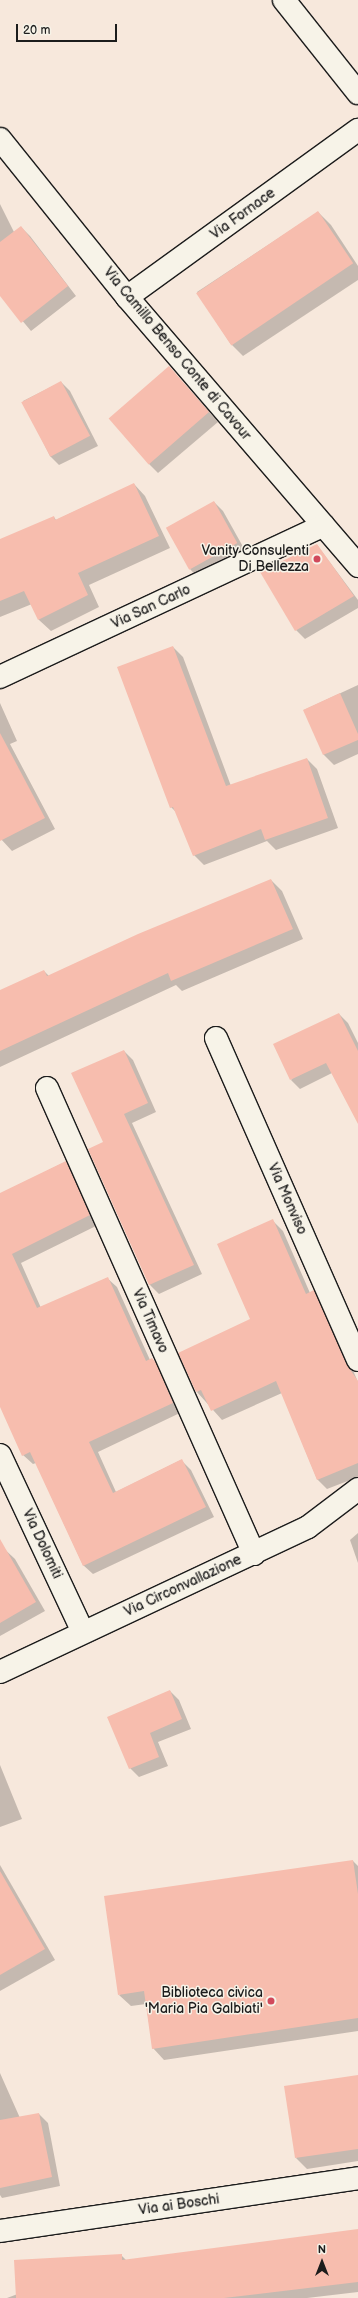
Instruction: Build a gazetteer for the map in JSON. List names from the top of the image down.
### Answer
{
  "streets": {
    "street": [
      "Via Fornace",
      "Via Camillo Benso Conte di Cavour",
      "Via San Carlo",
      "Via Monviso",
      "Via Timavo",
      "Via Dolomiti",
      "Via Circonvallazione",
      "Via ai Boschi"
    ]
  },
  "crossings": [
    ["Via Fornace", "Via Camillo Benso Conte di Cavour"],
    ["Via Camillo Benso Conte di Cavour", "Via San Carlo"],
    ["Via Timavo", "Via Circonvallazione"],
    ["Via Dolomiti", "Via Circonvallazione"]
  ],
  "places": ["Vanity Consulenti Di Bellezza", "Biblioteca civica 'Maria Pia Galbiati'"],
  "scale_bar": "20 m",
  "north": "top"
}
